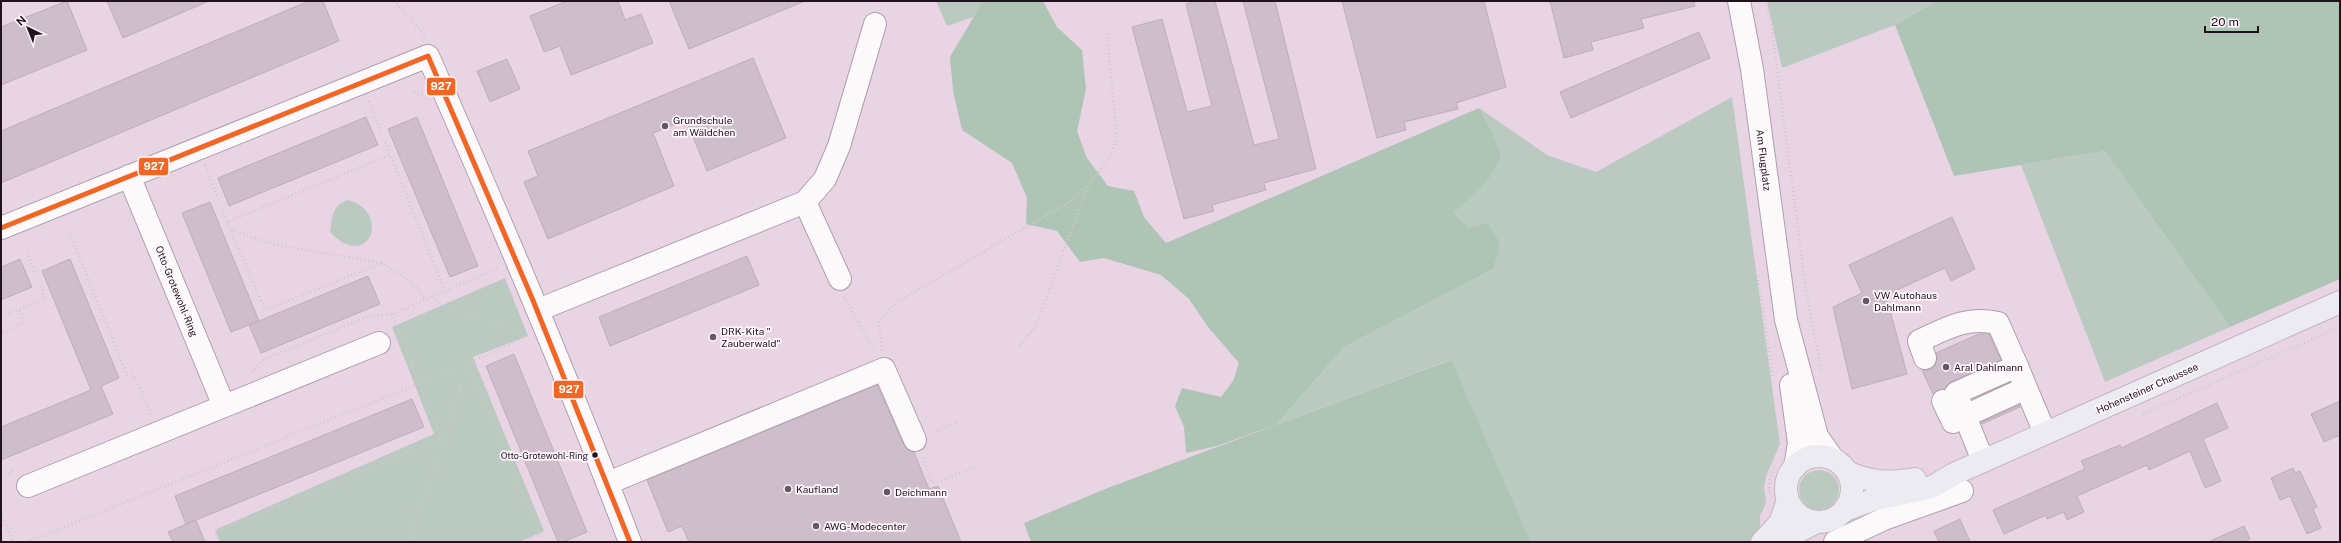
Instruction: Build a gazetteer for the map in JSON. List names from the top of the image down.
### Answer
{
  "streets": {
    "main road": ["Hohensteiner Chaussee"],
    "street": ["Am Flugplatz", "Otto-Grotewohl-Ring"]
  },
  "crossings": [
    ["Am Flugplatz", "Hohensteiner Chaussee"]
  ],
  "places": [
    "Grundschule am Wäldchen",
    "VW Autohaus Dahlmann",
    "DRK- Kita \" Zauberwald\"",
    "Aral Dahlmann",
    "Otto-Grotewohl-Ring",
    "Kaufland",
    "Deichmann",
    "AWG-Modecenter"
  ],
  "lines": ["transit line 927"],
  "scale_bar": "20 m",
  "north": "top left"
}
